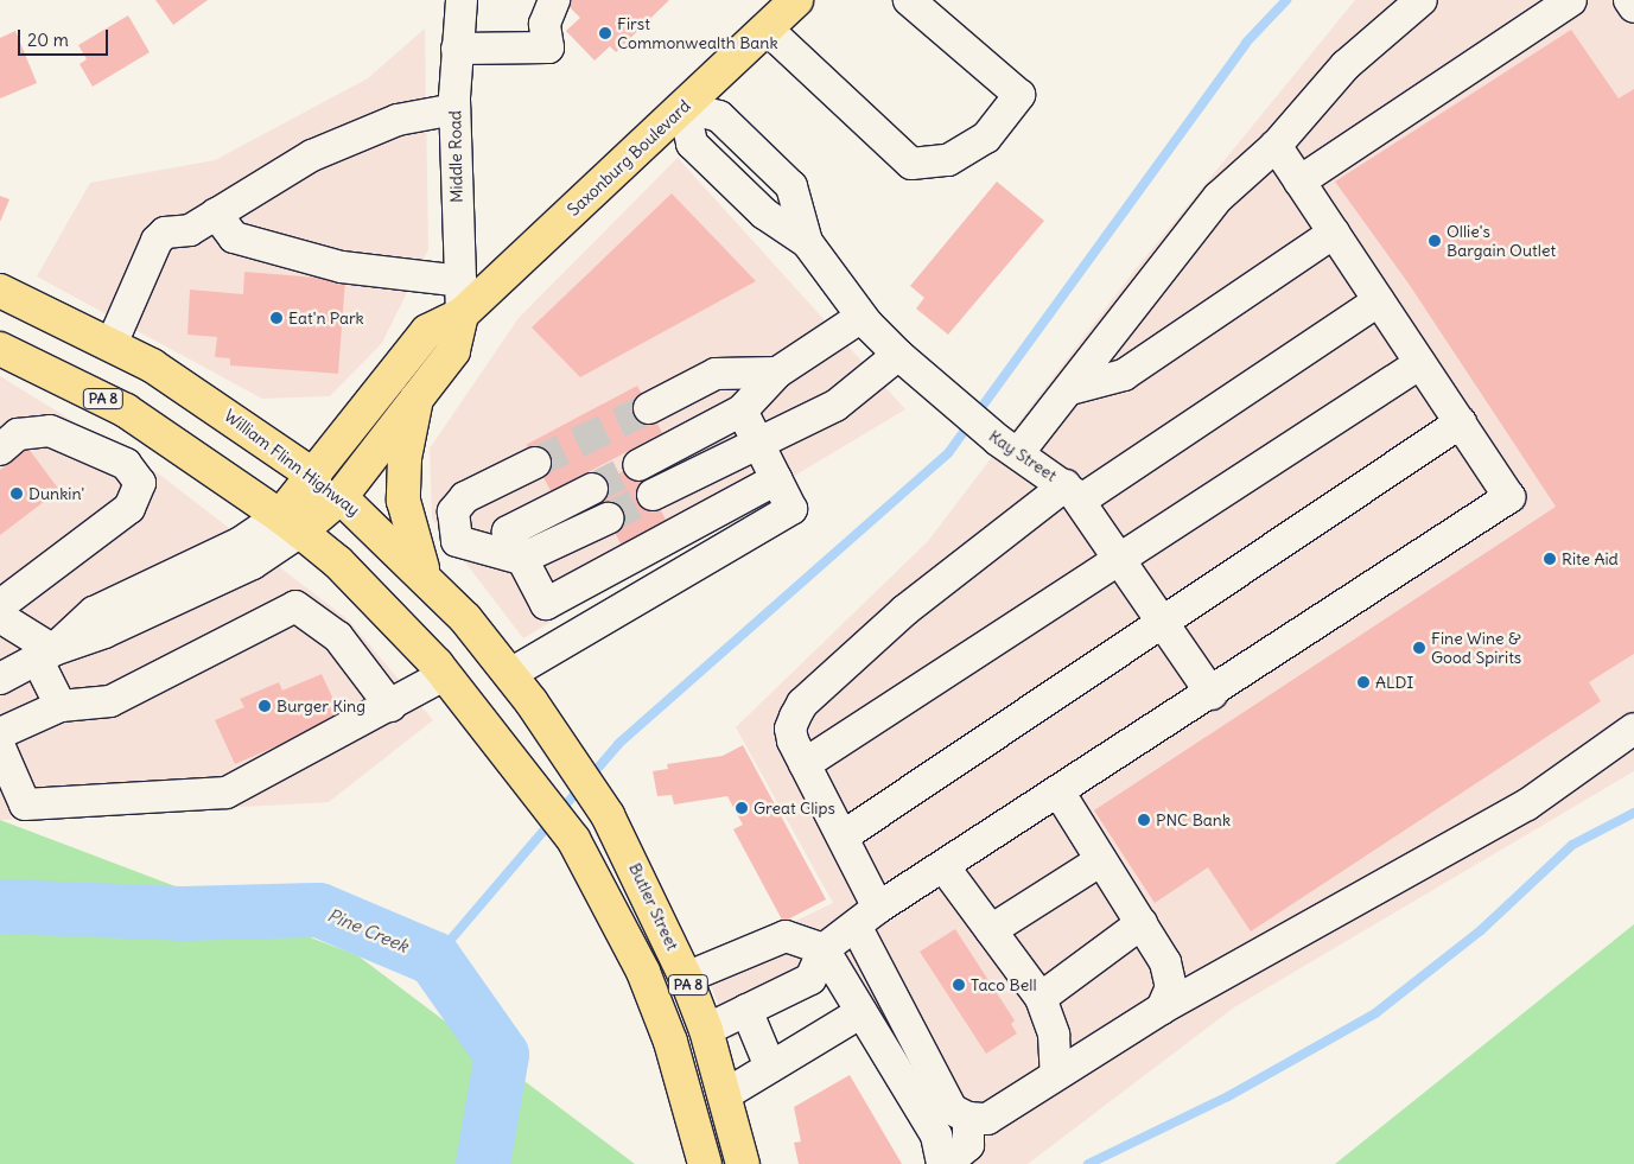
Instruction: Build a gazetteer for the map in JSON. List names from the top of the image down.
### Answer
{
  "streets": {
    "main road": [
      "Saxonburg Boulevard",
      "PA 8",
      "William Flinn Highway",
      "Butler Street"
    ],
    "street": ["Middle Road", "Kay Street"]
  },
  "crossings": [
    ["Middle Road", "Saxonburg Boulevard"],
    ["Saxonburg Boulevard", "PA 8"],
    ["Saxonburg Boulevard", "Kay Street"],
    ["Saxonburg Boulevard", "William Flinn Highway"],
    ["William Flinn Highway", "Butler Street"]
  ],
  "water": ["Pine Creek"],
  "places": [
    "First Commonwealth Bank",
    "Ollie's Bargain Outlet",
    "Eat'n Park",
    "Dunkin'",
    "Rite Aid",
    "Fine Wine & Good Spirits",
    "ALDI",
    "Burger King",
    "Great Clips",
    "PNC Bank",
    "Taco Bell"
  ],
  "scale_bar": "20 m"
}
